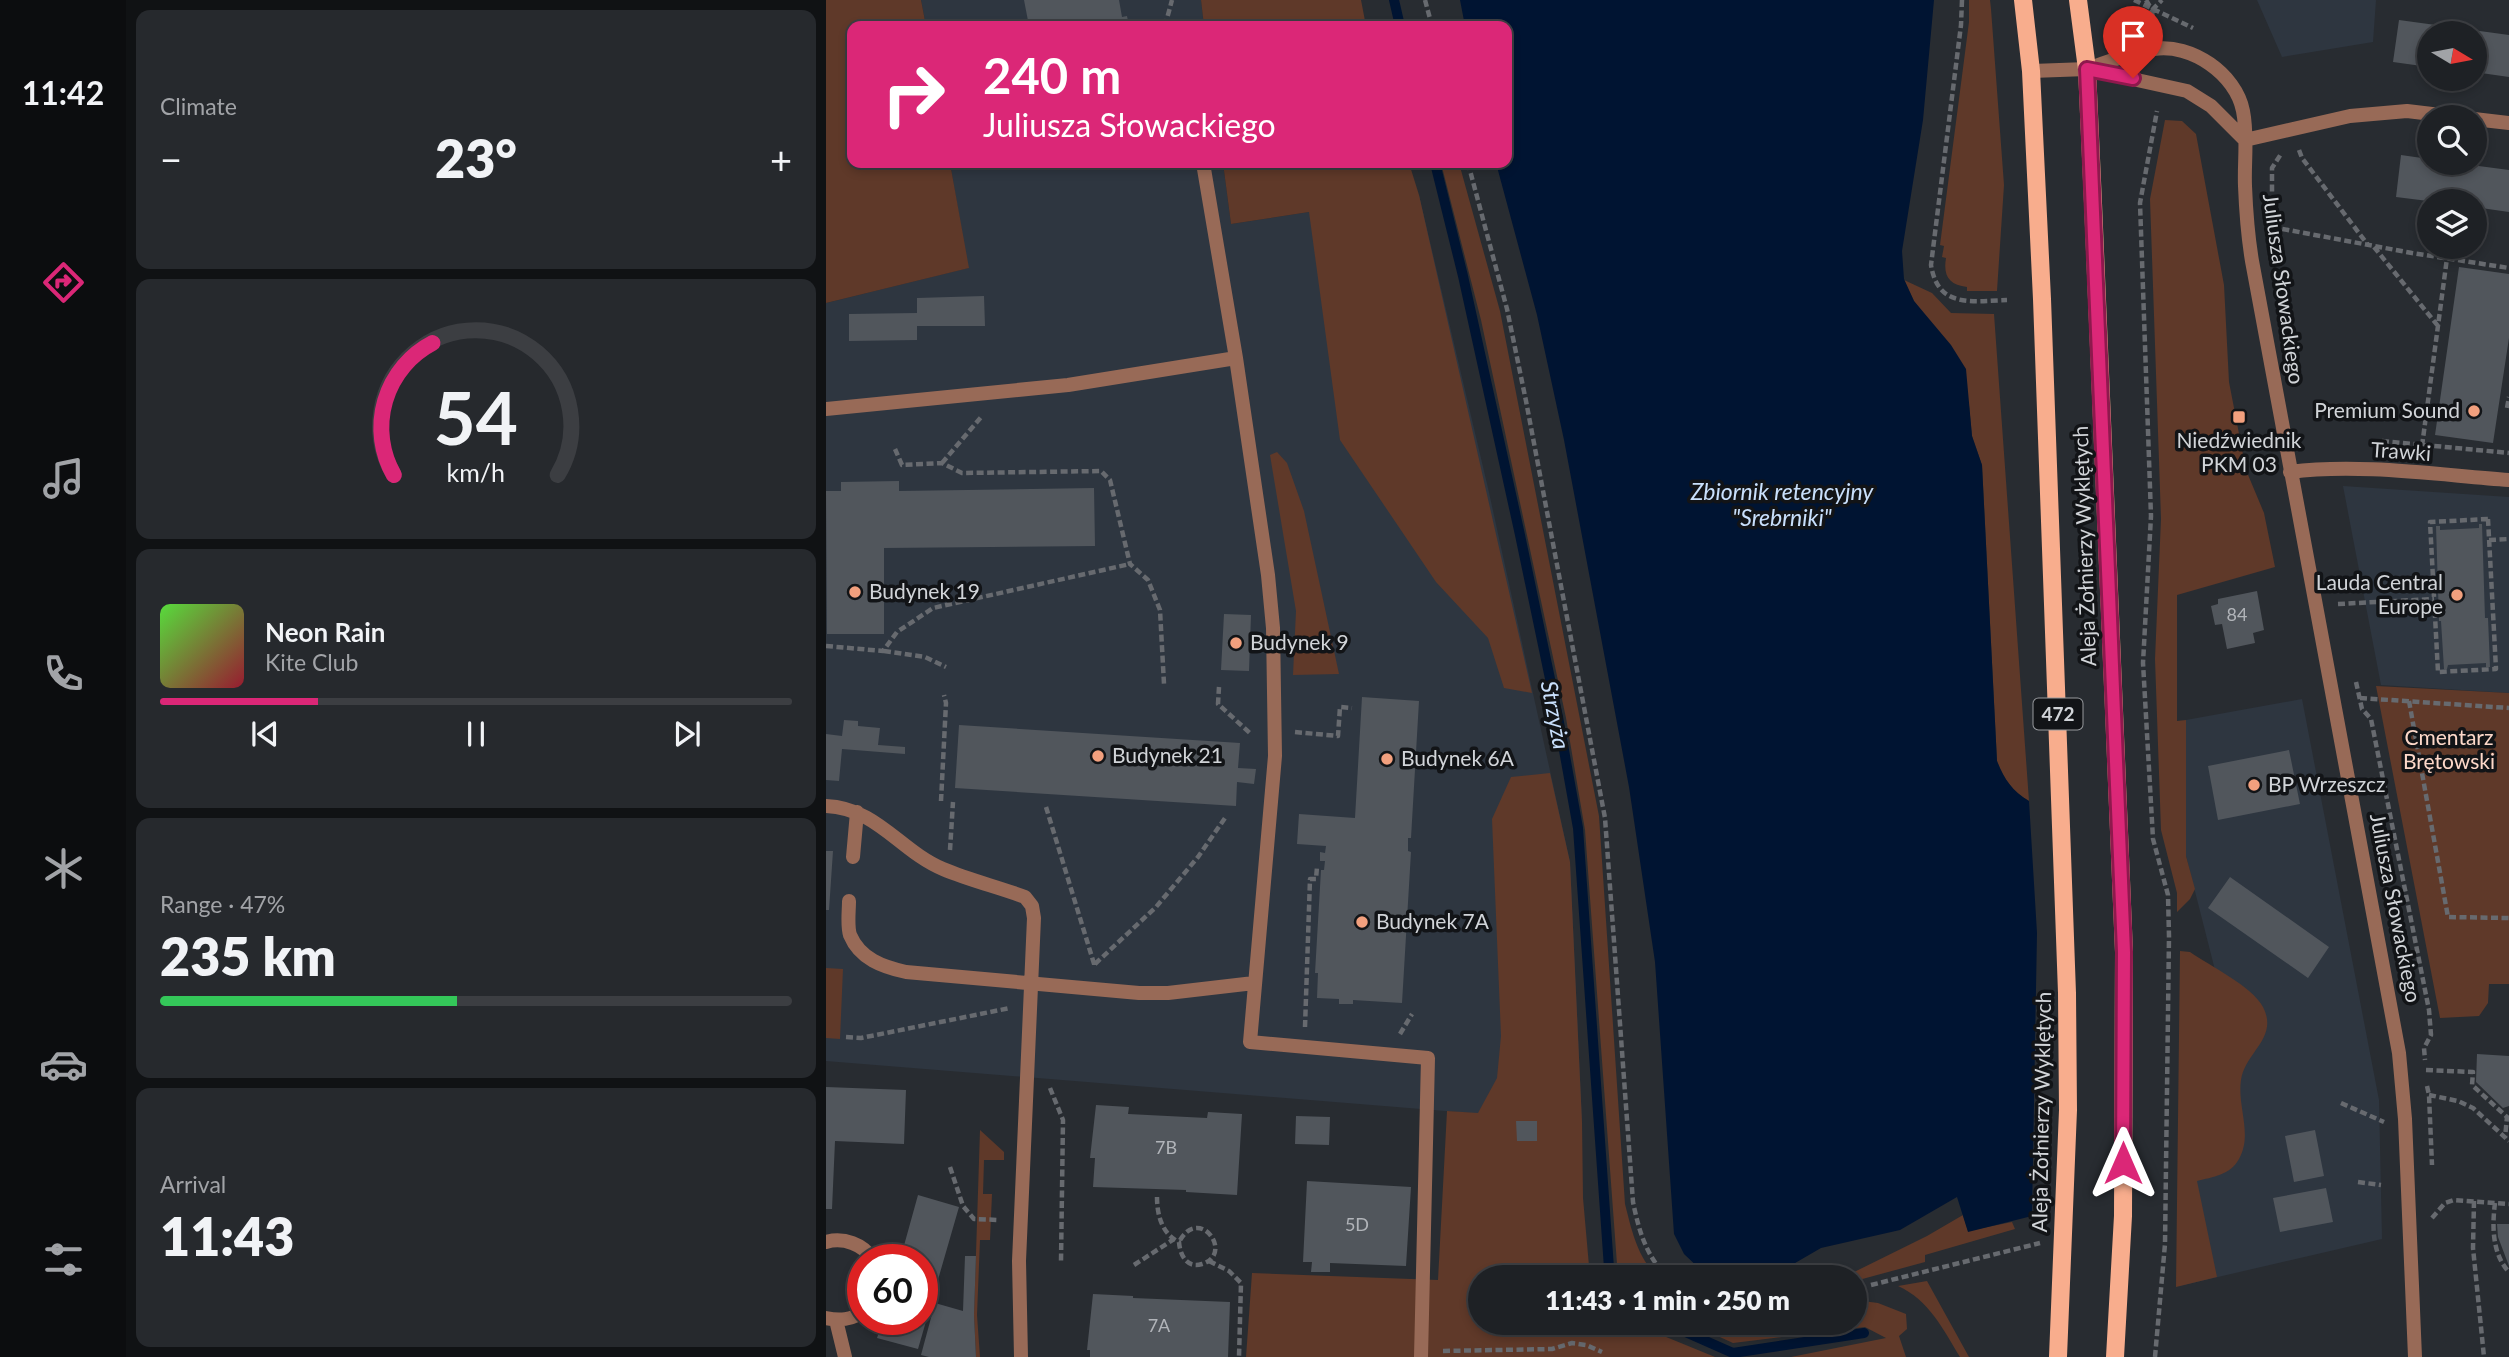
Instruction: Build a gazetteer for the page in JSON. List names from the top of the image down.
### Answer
{
  "streets": {
    "main road": ["Aleja Żołnierzy Wyklętych", "472"],
    "street": ["Juliusza Słowackiego", "Trawki"]
  },
  "crossings": [
    ["Juliusza Słowackiego", "Trawki"],
    ["Juliusza Słowackiego", "Aleja Żołnierzy Wyklętych"],
    ["Juliusza Słowackiego", "472"],
    ["Aleja Żołnierzy Wyklętych", "472"]
  ],
  "water": ["Zbiornik retencyjny \"Srebrniki\"", "Strzyża"],
  "parks": ["Cmentarz Brętowski"],
  "places": {
    "other": [
      "Premium Sound",
      "Budynek 19",
      "Lauda Central Europe",
      "Budynek 9",
      "Budynek 21",
      "Budynek 6A",
      "BP Wrzeszcz",
      "Budynek 7A"
    ],
    "transit": ["Niedźwiednik PKM 03"]
  },
  "house_numbers": [
    "84",
    "7B",
    "5D",
    "7A"
  ],
  "north": "right",
  "page": {
    "tabs": "11:42",
    "tile": [
      "Climate",
      ["Range · 47%", "235 km"],
      ["Arrival", "11:43"]
    ],
    "turn": ["240 m", "Juliusza Słowackiego"],
    "heat": ["−", "23°", "+"],
    "song": ["Neon Rain", "Kite Club"],
    "limit": "60",
    "trip": "11:43 · 1 min · 250 m",
    "gauge": ["54", "km/h"]
  }
}
